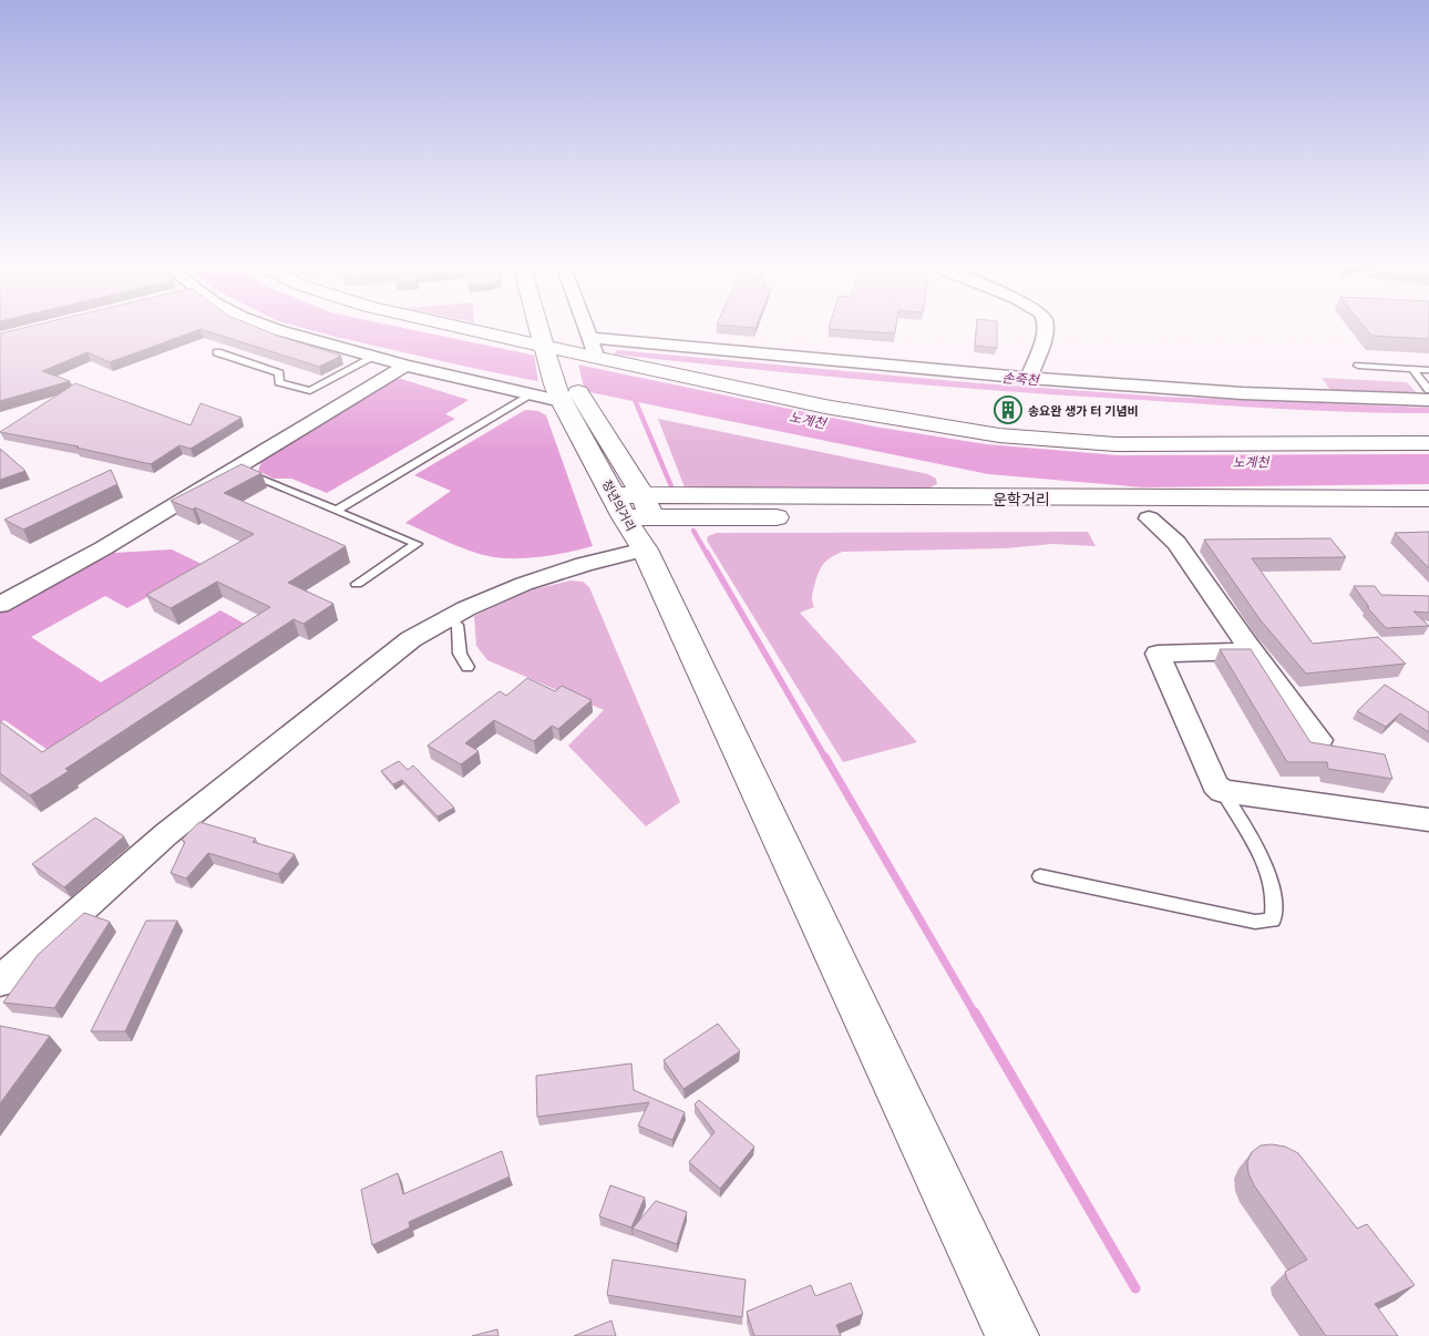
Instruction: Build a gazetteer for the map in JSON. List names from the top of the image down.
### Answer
{
  "streets": {
    "main road": ["운학거리", "청년의거리"]
  },
  "crossings": [
    ["운학거리", "청년의거리"]
  ],
  "water": ["손죽천", "노계천"],
  "places": {
    "building": ["송요완 생가 터 기념비"]
  }
}
